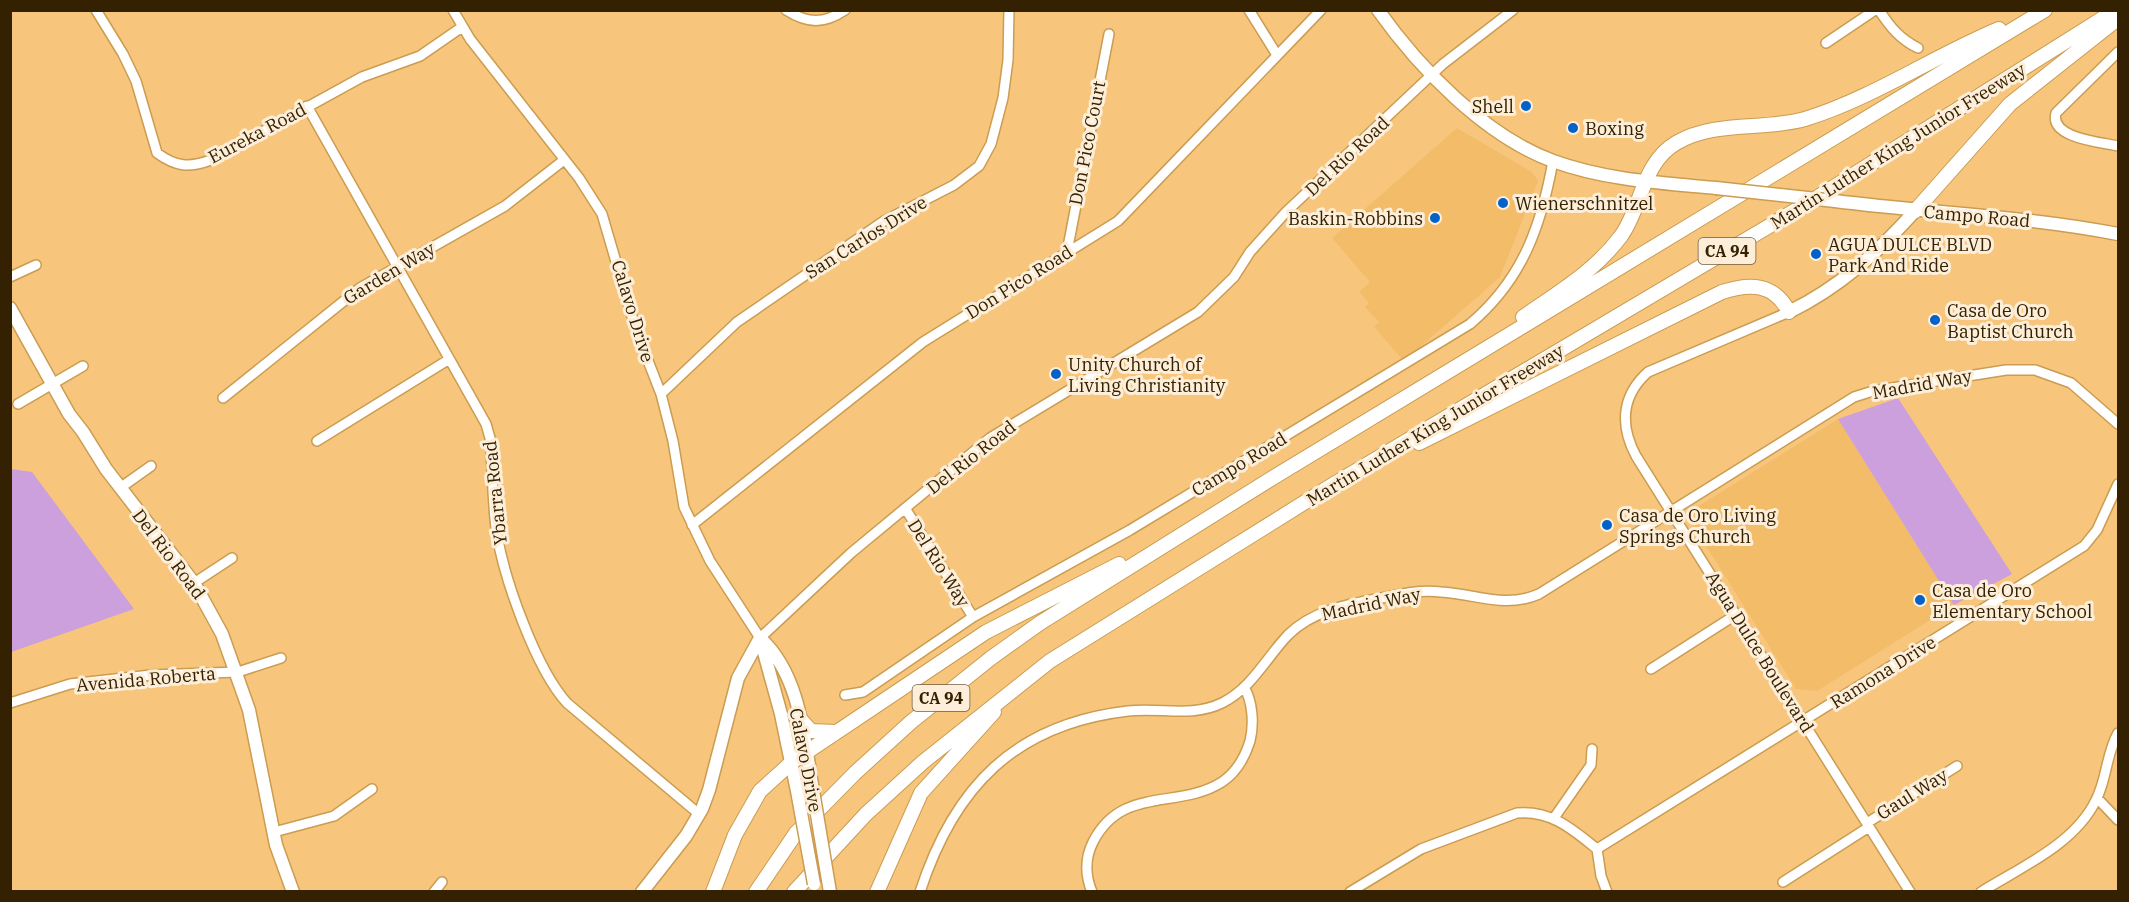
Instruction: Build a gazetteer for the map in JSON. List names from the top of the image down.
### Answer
{
  "streets": {
    "highway": ["Martin Luther King Junior Freeway", "CA 94"],
    "main road": [
      "Del Rio Road",
      "Campo Road",
      "Calavo Drive",
      "Agua Dulce Boulevard"
    ],
    "street": [
      "Eureka Road",
      "Don Pico Court",
      "San Carlos Drive",
      "Garden Way",
      "Don Pico Road",
      "Madrid Way",
      "Ybarra Road",
      "Del Rio Way",
      "Ramona Drive",
      "Avenida Roberta",
      "Gaul Way"
    ]
  },
  "crossings": [
    ["Eureka Road", "Calavo Drive"],
    ["Eureka Road", "Ybarra Road"],
    ["Don Pico Court", "Don Pico Road"],
    ["Del Rio Road", "Campo Road"],
    ["Del Rio Road", "Calavo Drive"],
    ["Del Rio Road", "Ybarra Road"],
    ["Del Rio Road", "Del Rio Way"],
    ["Del Rio Road", "Avenida Roberta"],
    ["Campo Road", "Del Rio Way"],
    ["Campo Road", "Agua Dulce Boulevard"],
    ["San Carlos Drive", "Calavo Drive"],
    ["Garden Way", "Calavo Drive"],
    ["Garden Way", "Ybarra Road"],
    ["Don Pico Road", "Calavo Drive"],
    ["Madrid Way", "Agua Dulce Boulevard"],
    ["Agua Dulce Boulevard", "Ramona Drive"],
    ["Agua Dulce Boulevard", "Gaul Way"]
  ],
  "places": [
    "Shell",
    "Boxing",
    "Wienerschnitzel",
    "Baskin-Robbins",
    "AGUA DULCE BLVD Park And Ride",
    "Casa de Oro Baptist Church",
    "Unity Church of Living Christianity",
    "Casa de Oro Living Springs Church",
    "Casa de Oro Elementary School"
  ]
}
